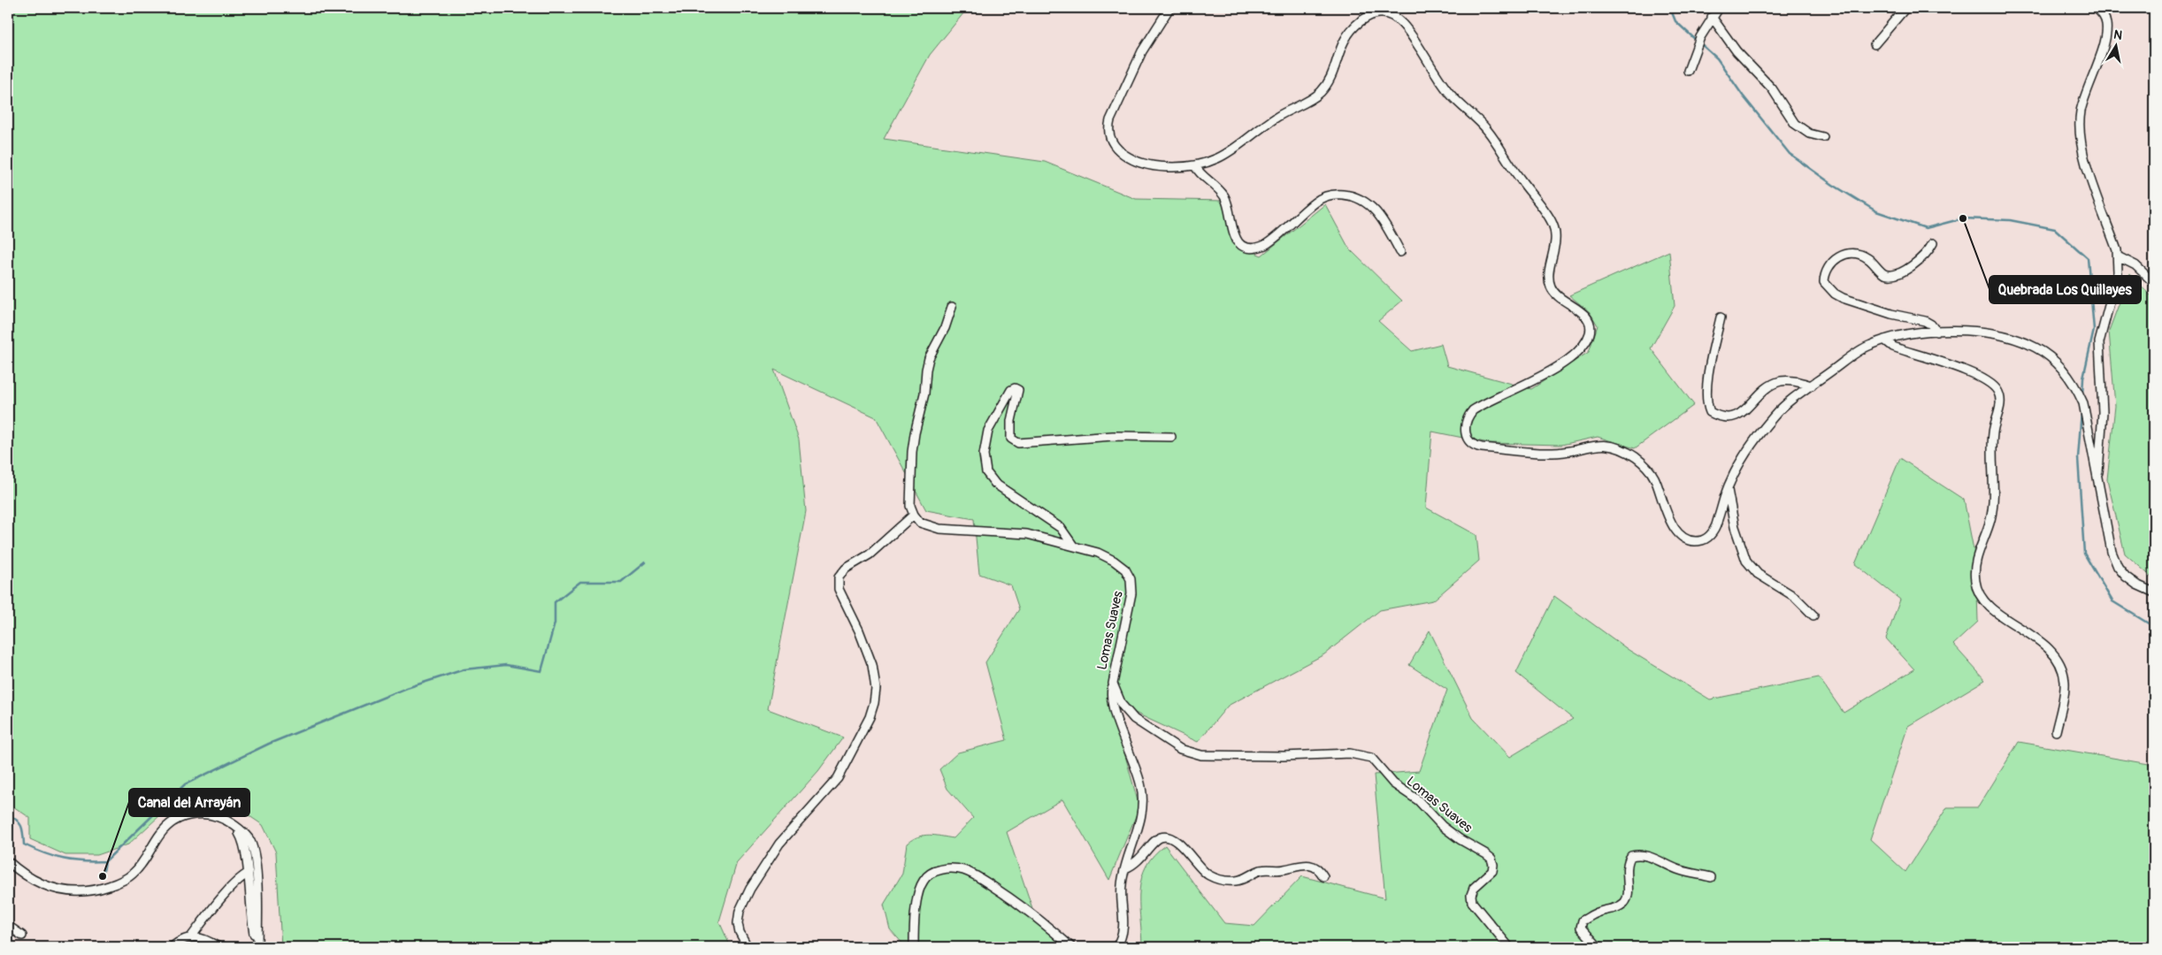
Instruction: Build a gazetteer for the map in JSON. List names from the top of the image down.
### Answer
{
  "streets": {
    "street": ["Lomas Suaves"]
  },
  "places": ["Quebrada Los Quillayes", "Canal del Arrayán"],
  "north": "top"
}
